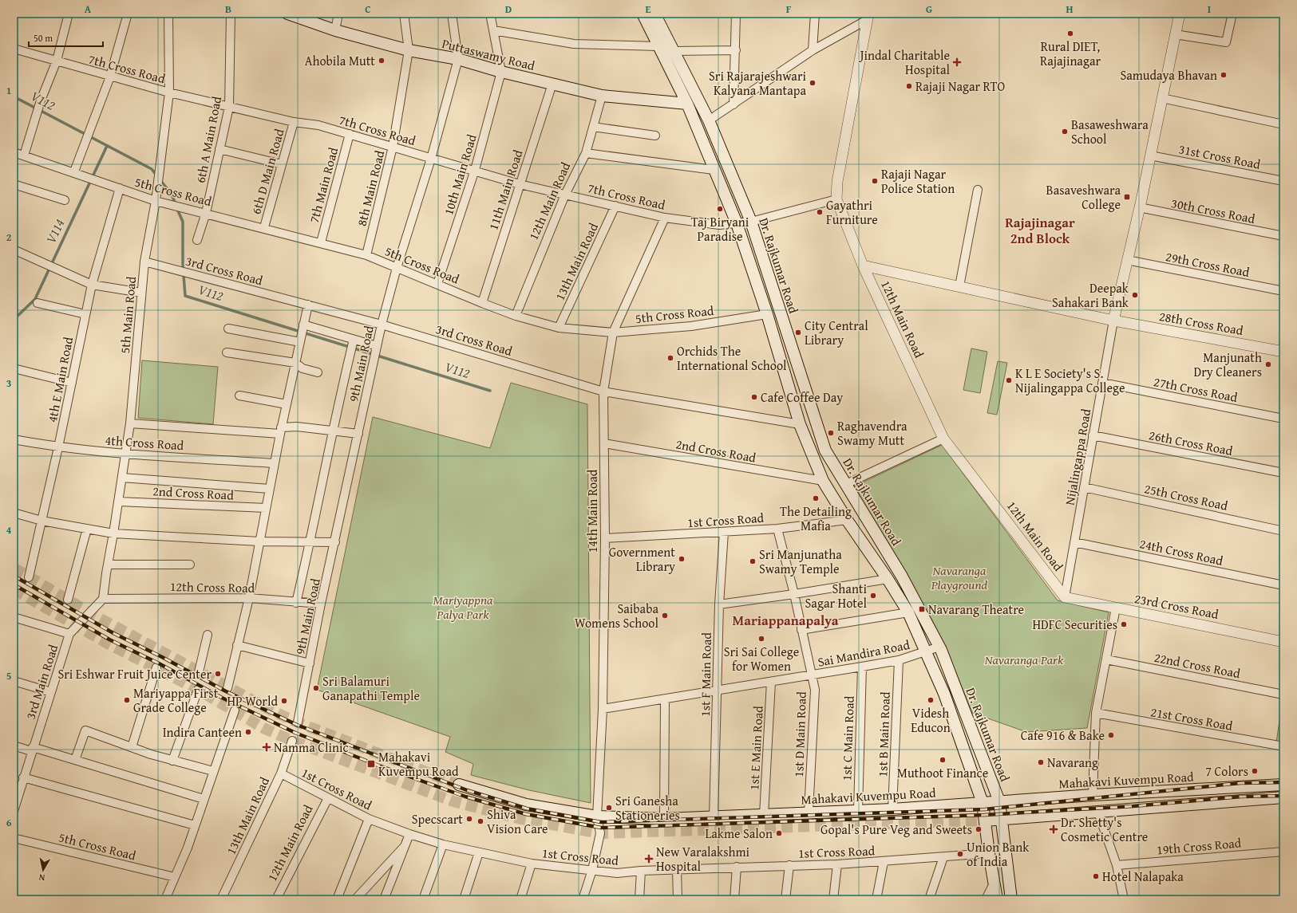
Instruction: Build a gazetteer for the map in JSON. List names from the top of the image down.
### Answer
{
  "streets": {
    "main road": ["Puttaswamy Road", "Dr. Rajkumar Road", "Mahakavi Kuvempu Road"],
    "street": [
      "7th Cross Road",
      "6th A Main Road",
      "31st Cross Road",
      "6th D Main Road",
      "10th Main Road",
      "7th Main Road",
      "8th Main Road",
      "11th Main Road",
      "5th Cross Road",
      "12th Main Road",
      "30th Cross Road",
      "13th Main Road",
      "29th Cross Road",
      "3rd Cross Road",
      "5th Main Road",
      "28th Cross Road",
      "9th Main Road",
      "4th E Main Road",
      "27th Cross Road",
      "4th Cross Road",
      "26th Cross Road",
      "2nd Cross Road",
      "Nijalingappa Road",
      "25th Cross Road",
      "14th Main Road",
      "1st Cross Road",
      "24th Cross Road",
      "12th Cross Road",
      "23rd Cross Road",
      "Sai Mandira Road",
      "22nd Cross Road",
      "1st F Main Road",
      "3rd Main Road",
      "21st Cross Road",
      "1st D Main Road",
      "1st B Main Road",
      "1st C Main Road",
      "1st E Main Road",
      "19th Cross Road"
    ]
  },
  "crossings": [
    ["Puttaswamy Road", "10th Main Road"],
    ["Puttaswamy Road", "8th Main Road"],
    ["Puttaswamy Road", "11th Main Road"],
    ["Puttaswamy Road", "12th Main Road"],
    ["Puttaswamy Road", "Dr. Rajkumar Road"],
    ["Puttaswamy Road", "9th Main Road"],
    ["7th Cross Road", "6th A Main Road"],
    ["7th Cross Road", "6th D Main Road"],
    ["7th Cross Road", "10th Main Road"],
    ["7th Cross Road", "7th Main Road"],
    ["7th Cross Road", "8th Main Road"],
    ["7th Cross Road", "11th Main Road"],
    ["7th Cross Road", "12th Main Road"],
    ["7th Cross Road", "13th Main Road"],
    ["7th Cross Road", "Dr. Rajkumar Road"],
    ["7th Cross Road", "5th Main Road"],
    ["7th Cross Road", "9th Main Road"],
    ["7th Cross Road", "14th Main Road"],
    ["6th A Main Road", "5th Cross Road"],
    ["6th D Main Road", "5th Cross Road"],
    ["10th Main Road", "5th Cross Road"],
    ["7th Main Road", "5th Cross Road"],
    ["8th Main Road", "5th Cross Road"],
    ["11th Main Road", "5th Cross Road"],
    ["5th Cross Road", "12th Main Road"],
    ["5th Cross Road", "13th Main Road"],
    ["5th Cross Road", "Dr. Rajkumar Road"],
    ["5th Cross Road", "5th Main Road"],
    ["5th Cross Road", "9th Main Road"],
    ["5th Cross Road", "4th E Main Road"],
    ["5th Cross Road", "14th Main Road"],
    ["12th Main Road", "28th Cross Road"],
    ["12th Main Road", "Nijalingappa Road"],
    ["12th Main Road", "1st Cross Road"],
    ["12th Main Road", "23rd Cross Road"],
    ["13th Main Road", "1st Cross Road"],
    ["Dr. Rajkumar Road", "3rd Cross Road"],
    ["Dr. Rajkumar Road", "2nd Cross Road"],
    ["Dr. Rajkumar Road", "1st Cross Road"],
    ["Dr. Rajkumar Road", "Sai Mandira Road"],
    ["Dr. Rajkumar Road", "Mahakavi Kuvempu Road"],
    ["3rd Cross Road", "5th Main Road"],
    ["3rd Cross Road", "9th Main Road"],
    ["3rd Cross Road", "14th Main Road"],
    ["5th Main Road", "4th Cross Road"],
    ["5th Main Road", "2nd Cross Road"],
    ["5th Main Road", "12th Cross Road"],
    ["28th Cross Road", "Nijalingappa Road"],
    ["9th Main Road", "12th Cross Road"],
    ["4th E Main Road", "4th Cross Road"],
    ["27th Cross Road", "Nijalingappa Road"],
    ["26th Cross Road", "Nijalingappa Road"],
    ["2nd Cross Road", "14th Main Road"],
    ["Nijalingappa Road", "25th Cross Road"],
    ["Nijalingappa Road", "24th Cross Road"],
    ["Nijalingappa Road", "23rd Cross Road"],
    ["14th Main Road", "1st Cross Road"],
    ["14th Main Road", "Sai Mandira Road"],
    ["14th Main Road", "Mahakavi Kuvempu Road"],
    ["1st Cross Road", "1st F Main Road"],
    ["1st Cross Road", "1st D Main Road"],
    ["Sai Mandira Road", "1st F Main Road"],
    ["Sai Mandira Road", "1st D Main Road"],
    ["Sai Mandira Road", "1st B Main Road"],
    ["Sai Mandira Road", "1st C Main Road"],
    ["Sai Mandira Road", "1st E Main Road"],
    ["1st F Main Road", "Mahakavi Kuvempu Road"],
    ["1st D Main Road", "Mahakavi Kuvempu Road"],
    ["1st B Main Road", "Mahakavi Kuvempu Road"],
    ["1st C Main Road", "Mahakavi Kuvempu Road"],
    ["1st E Main Road", "Mahakavi Kuvempu Road"]
  ],
  "districts": ["Rajajinagar 2nd Block", "Mariappanapalya"],
  "water": ["V112", "V114"],
  "parks": ["Navaranga Playground", "Mariyappna Palya Park", "Navaranga Park"],
  "places": {
    "other": [
      "Rural DIET, Rajajinagar",
      "Ahobila Mutt",
      "Samudaya Bhavan",
      "Sri Rajarajeshwari Kalyana Mantapa",
      "Rajaji Nagar RTO",
      "Basaweshwara School",
      "Rajaji Nagar Police Station",
      "Taj Biryani Paradise",
      "Gayathri Furniture",
      "Deepak Sahakari Bank",
      "City Central Library",
      "Orchids The International School",
      "Manjunath Dry Cleaners",
      "K L E Society's S. Nijalingappa College",
      "Cafe Coffee Day",
      "Raghavendra Swamy Mutt",
      "The Detailing Mafia",
      "Government Library",
      "Sri Manjunatha Swamy Temple",
      "Shanti Sagar Hotel",
      "Saibaba Womens School",
      "HDFC Securities",
      "Sri Sai College for Women",
      "Sri Eshwar Fruit Juice Center",
      "Sri Balamuri Ganapathi Temple",
      "Mariyappa First Grade College",
      "Videsh Educon",
      "HP World",
      "Indira Canteen",
      "Cafe 916 & Bake",
      "Muthoot Finance",
      "Navarang",
      "7 Colors",
      "Sri Ganesha Stationeries",
      "Specscart",
      "Shiva Vision Care",
      "Gopal's Pure Veg and Sweets",
      "Lakme Salon",
      "Union Bank of India",
      "Hotel Nalapaka"
    ],
    "health": [
      "Jindal Charitable Hospital",
      "Namma Clinic",
      "Dr. Shetty's Cosmetic Centre",
      "New Varalakshmi Hospital"
    ],
    "transit": ["Basaveshwara College", "Navarang Theatre", "Mahakavi Kuvempu Road"]
  },
  "scale_bar": "50 m",
  "north": "bottom",
  "grid": {
    "columns": [
      "A",
      "B",
      "C",
      "D",
      "E",
      "F",
      "G",
      "H",
      "I"
    ],
    "rows": [
      "1",
      "2",
      "3",
      "4",
      "5",
      "6"
    ]
  }
}
